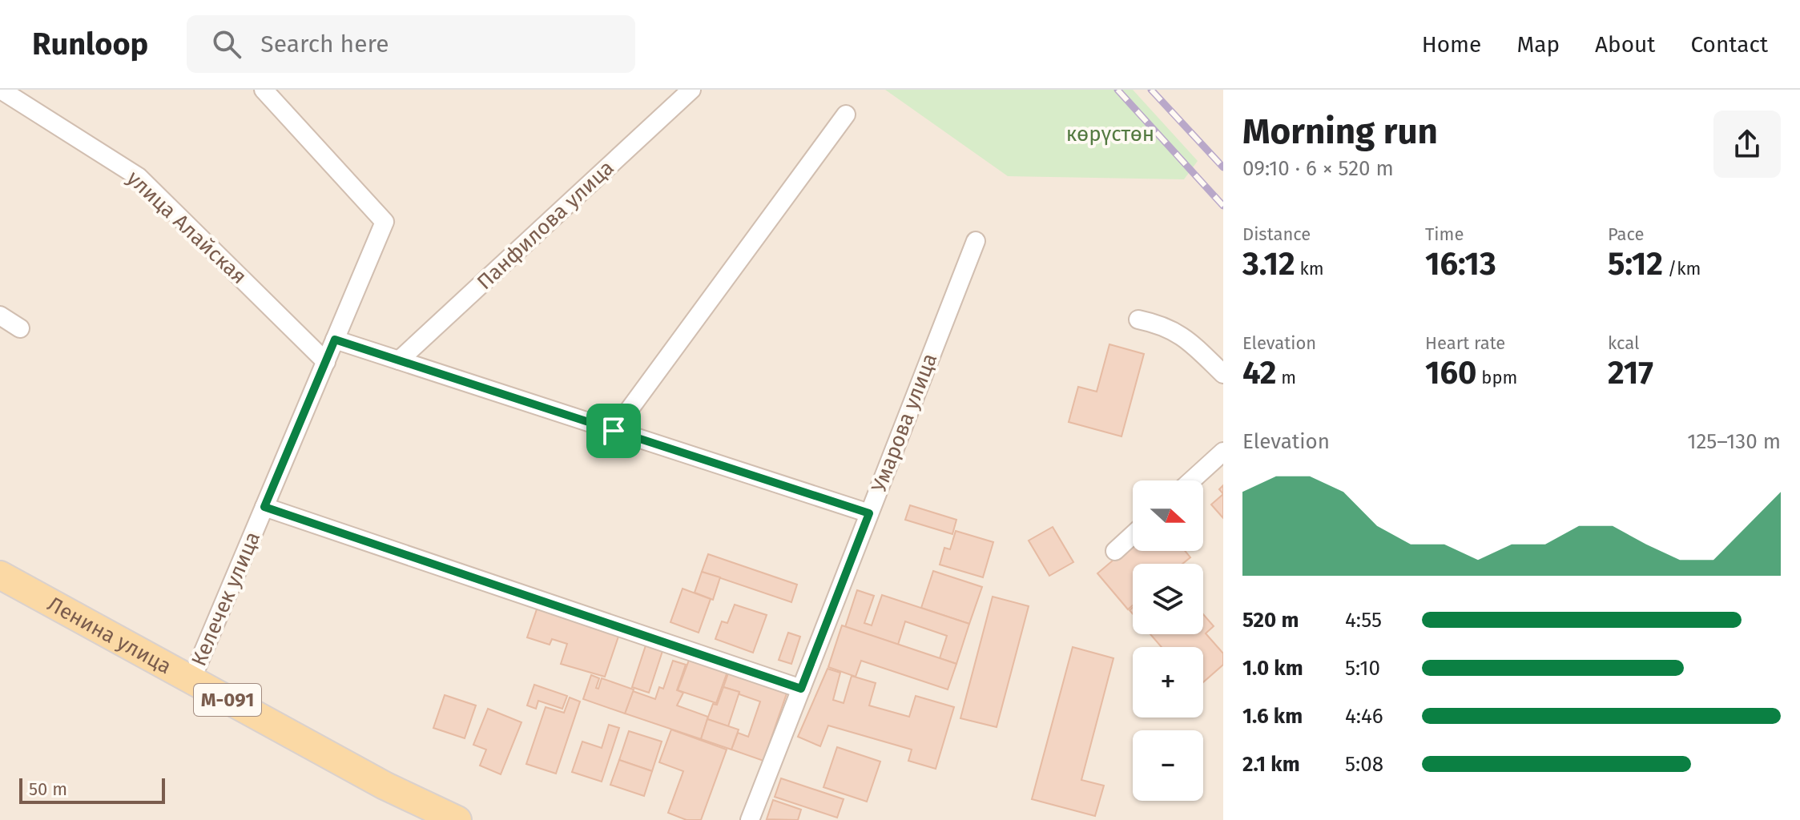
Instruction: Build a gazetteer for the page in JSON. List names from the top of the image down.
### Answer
{
  "streets": {
    "main road": ["Ленина улица", "М-091"],
    "street": [
      "Панфилова улица",
      "улица Алайская",
      "Умарова улица",
      "Келечек улица"
    ]
  },
  "crossings": [
    ["улица Алайская", "Келечек улица"],
    ["Келечек улица", "Ленина улица"]
  ],
  "parks": ["көрүстөн"],
  "scale_bar": "50 m",
  "north": "right",
  "page": {
    "header": "Runloop",
    "search": "Search here",
    "nav": [
      "Home",
      "Map",
      "About",
      "Contact"
    ],
    "heading": ["Morning run", "09:10 · 6 × 520 m"],
    "stats": [
      ["Distance", "3.12 km"],
      ["Time", "16:13"],
      ["Pace", "5:12 /km"],
      ["Elevation", "42 m"],
      ["Heart rate", "160 bpm"],
      ["kcal", "217"]
    ],
    "chart": ["Elevation", "125–130 m"],
    "map_buttons": ["+", "−"],
    "list": [
      {
        "name": "520 m",
        "note": "4:55"
      },
      {
        "name": "1.0 km",
        "note": "5:10"
      },
      {
        "name": "1.6 km",
        "note": "4:46"
      },
      {
        "name": "2.1 km",
        "note": "5:08"
      }
    ],
    "scale": "50 m"
  }
}
